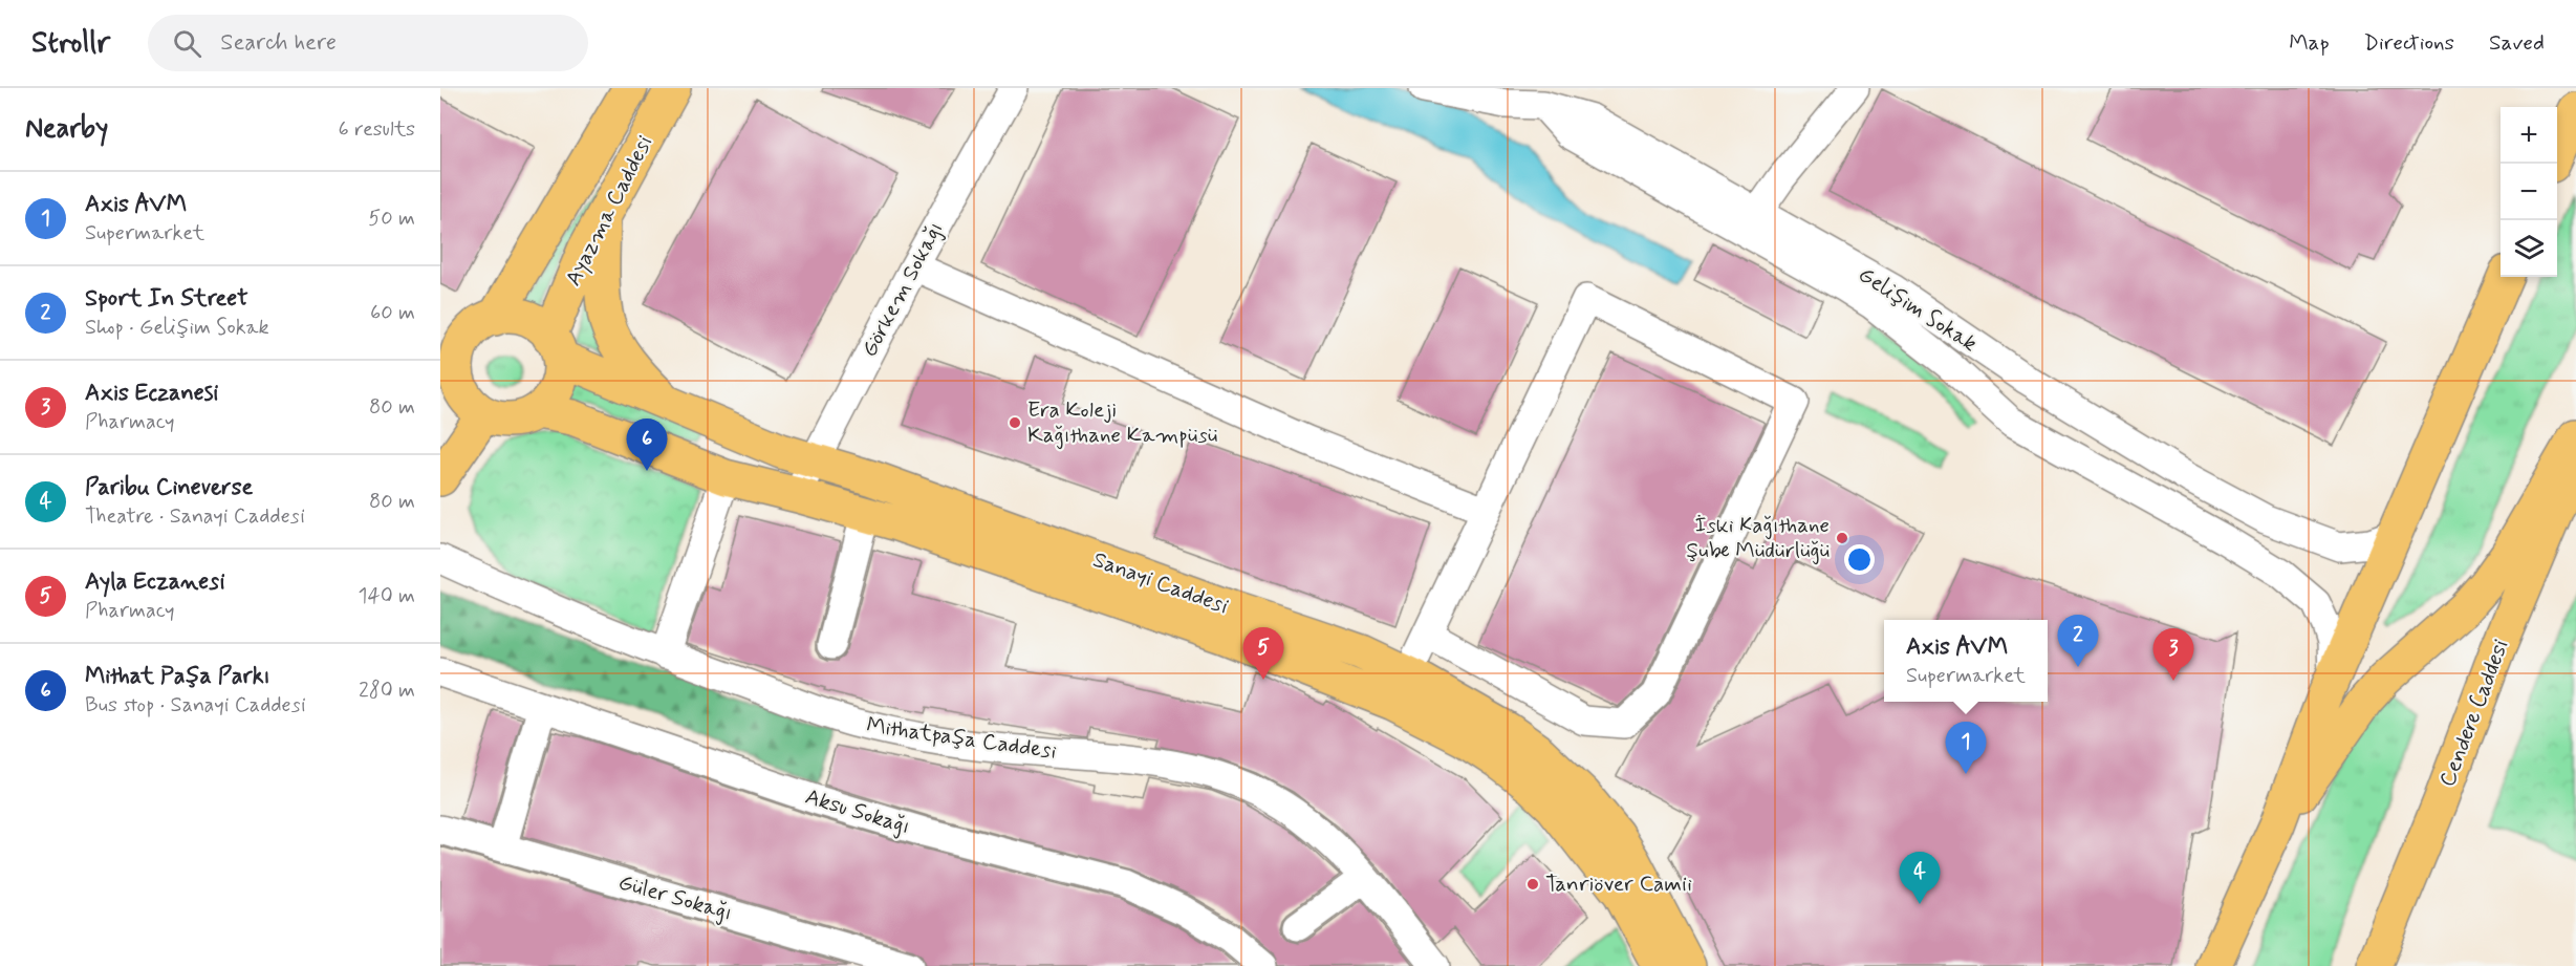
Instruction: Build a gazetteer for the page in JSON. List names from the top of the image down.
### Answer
{
  "streets": {
    "main road": ["Ayazma Caddesi", "Sanayi Caddesi", "Cendere Caddesi"],
    "street": [
      "Görkem Sokağı",
      "Gelişim Sokak",
      "Mithatpaşa Caddesi",
      "Aksu Sokağı",
      "Güler Sokağı"
    ]
  },
  "crossings": [
    ["Ayazma Caddesi", "Sanayi Caddesi"],
    ["Görkem Sokağı", "Sanayi Caddesi"]
  ],
  "places": ["Era Koleji Kağıthane Kampüsü", "İski Kağıthane Şube Müdürlüğü", "Tanriöver Camii"],
  "page": {
    "header": "Strollr",
    "search": "Search here",
    "nav": ["Map", "Directions", "Saved"],
    "heading": ["Nearby", "6 results"],
    "map_buttons": ["+", "−"],
    "list": [
      {
        "mark": "1",
        "name": "Axis AVM",
        "note": "Supermarket",
        "value": "50 m"
      },
      {
        "mark": "2",
        "name": "Sport In Street",
        "note": "Shop · Gelişim Sokak",
        "value": "60 m"
      },
      {
        "mark": "3",
        "name": "Axis Eczanesi",
        "note": "Pharmacy",
        "value": "80 m"
      },
      {
        "mark": "4",
        "name": "Paribu Cineverse",
        "note": "Theatre · Sanayi Caddesi",
        "value": "80 m"
      },
      {
        "mark": "5",
        "name": "Ayla Eczanesi",
        "note": "Pharmacy",
        "value": "140 m"
      },
      {
        "mark": "6",
        "name": "Mithat Paşa Parkı",
        "note": "Bus stop · Sanayi Caddesi",
        "value": "280 m"
      }
    ],
    "pins": [
      "6",
      "2",
      "5",
      "3",
      "1",
      "4"
    ],
    "popup": ["Axis AVM", "Supermarket"]
  }
}
